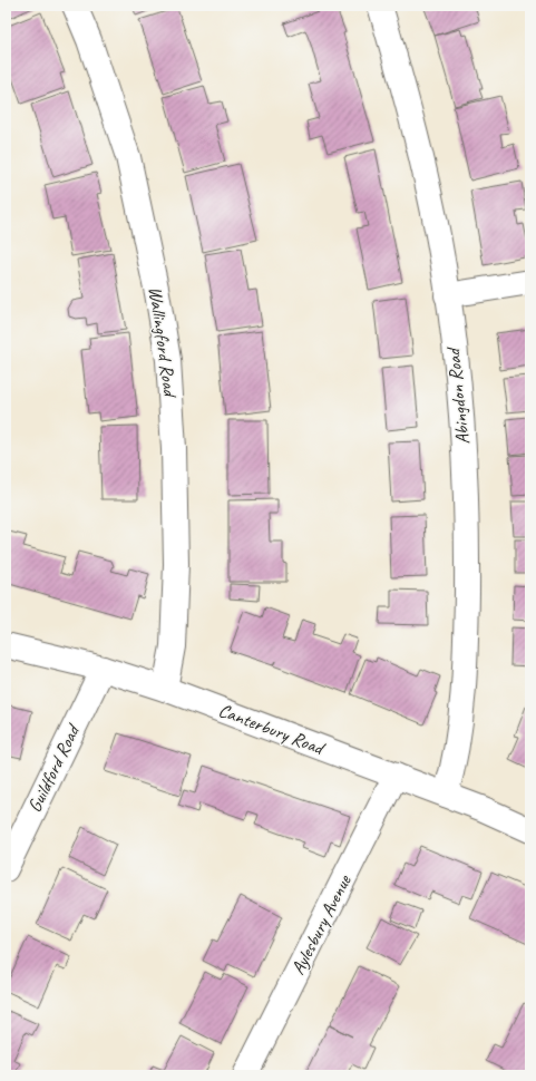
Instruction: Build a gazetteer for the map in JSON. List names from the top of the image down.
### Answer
{
  "streets": {
    "street": [
      "Wallingford Road",
      "Abingdon Road",
      "Canterbury Road",
      "Guildford Road",
      "Aylesbury Avenue"
    ]
  },
  "crossings": [
    ["Wallingford Road", "Canterbury Road"],
    ["Abingdon Road", "Canterbury Road"],
    ["Canterbury Road", "Guildford Road"],
    ["Canterbury Road", "Aylesbury Avenue"]
  ]
}
